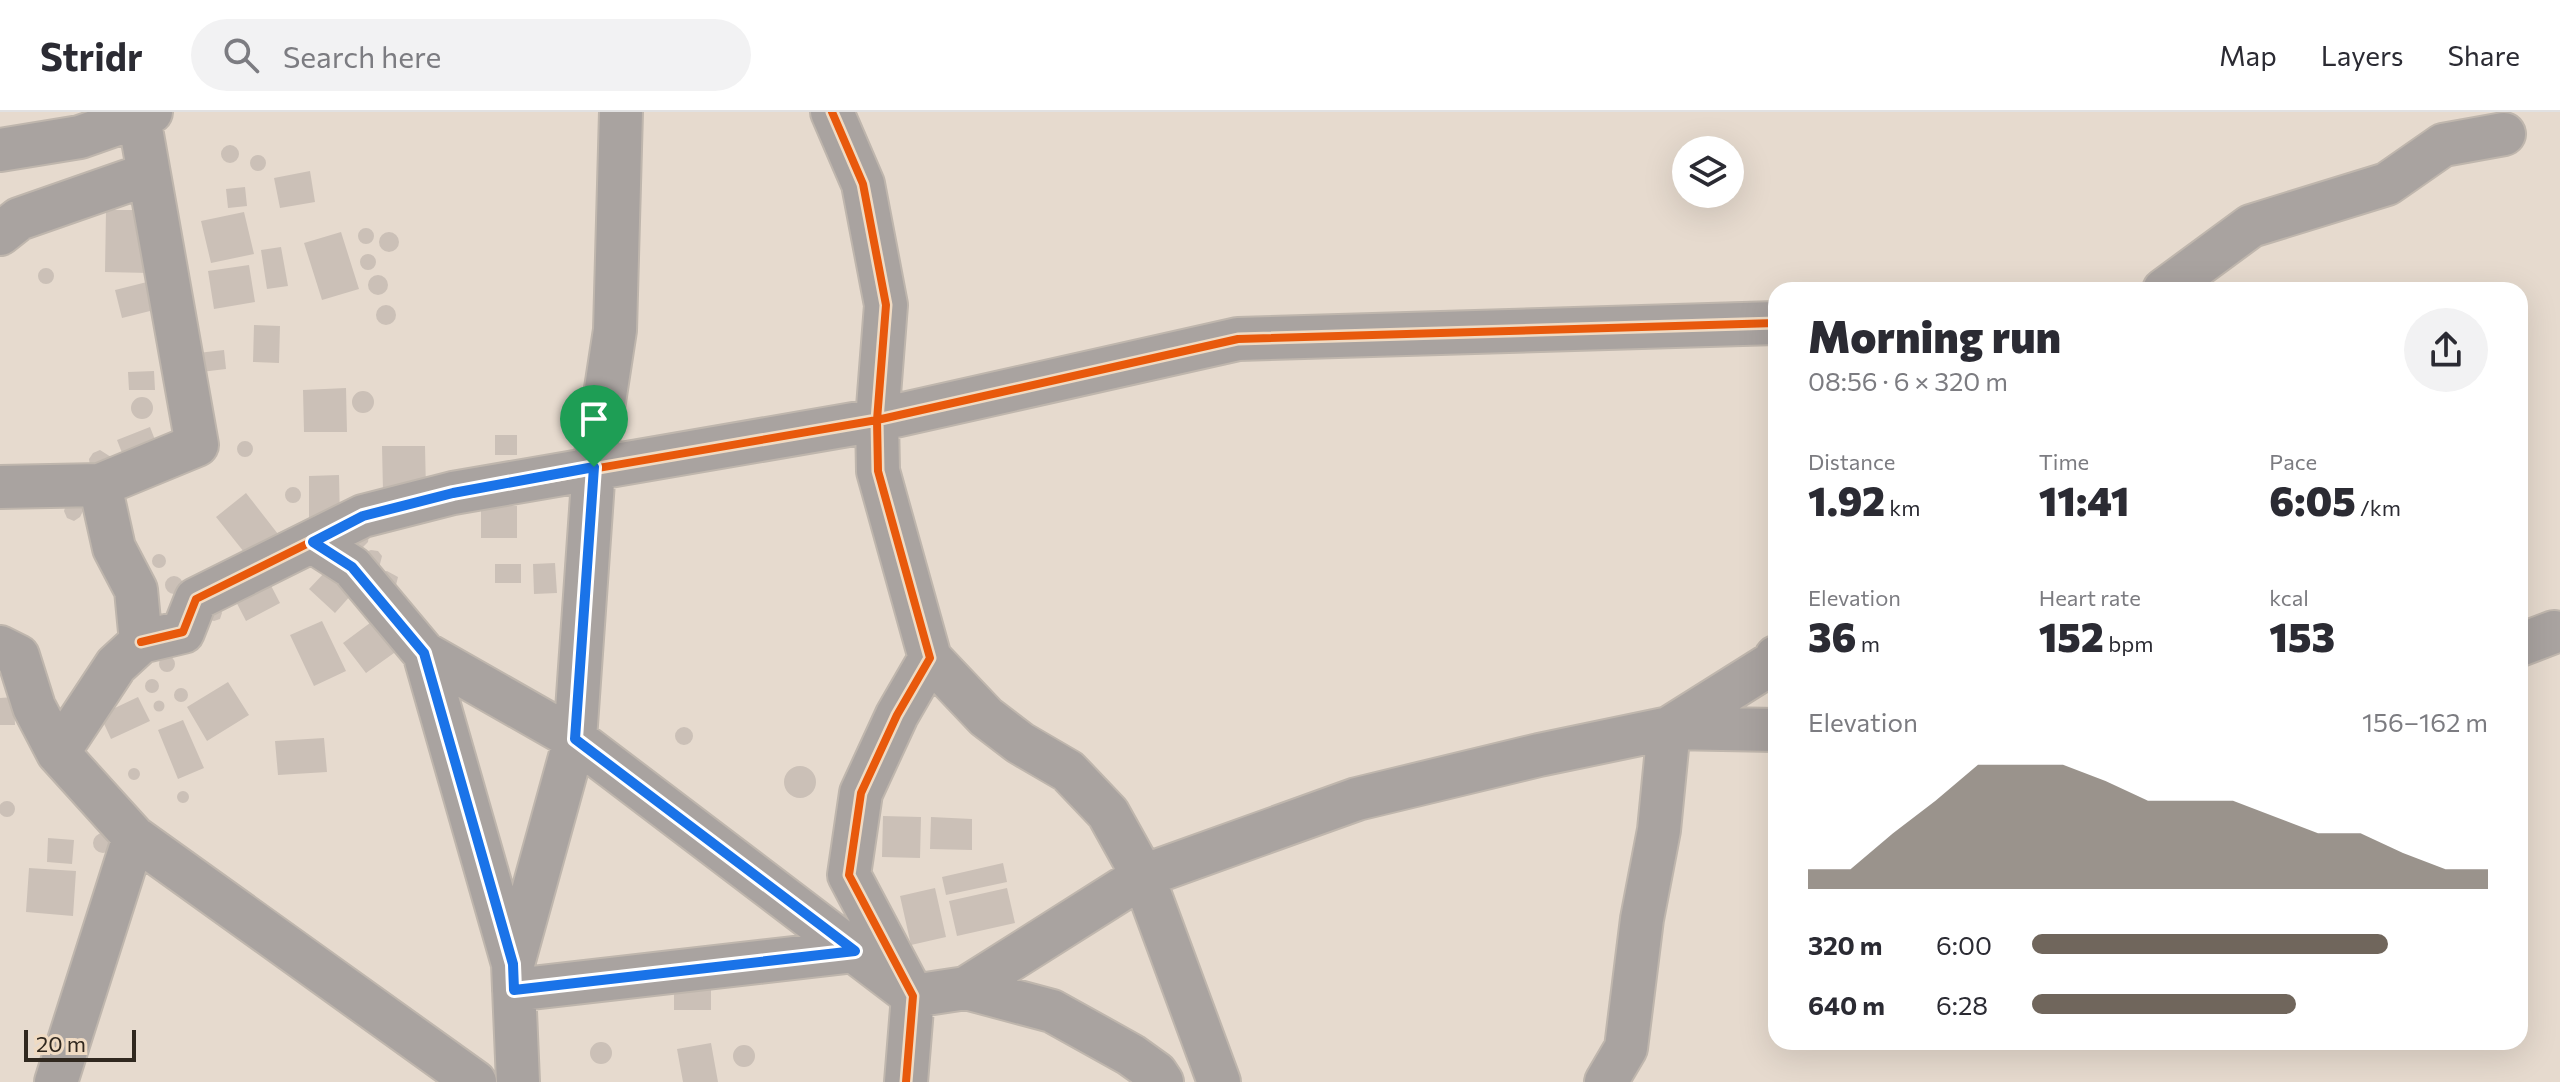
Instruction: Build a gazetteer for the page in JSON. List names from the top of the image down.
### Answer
{
  "scale_bar": "20 m",
  "page": {
    "header": "Stridr",
    "search": "Search here",
    "nav": ["Map", "Layers", "Share"],
    "heading": ["Morning run", "08:56 · 6 × 320 m"],
    "stats": [
      ["Distance", "1.92 km"],
      ["Time", "11:41"],
      ["Pace", "6:05 /km"],
      ["Elevation", "36 m"],
      ["Heart rate", "152 bpm"],
      ["kcal", "153"]
    ],
    "chart": ["Elevation", "156–162 m"],
    "list": [
      {
        "name": "320 m",
        "note": "6:00"
      },
      {
        "name": "640 m",
        "note": "6:28"
      }
    ],
    "scale": "20 m"
  }
}
